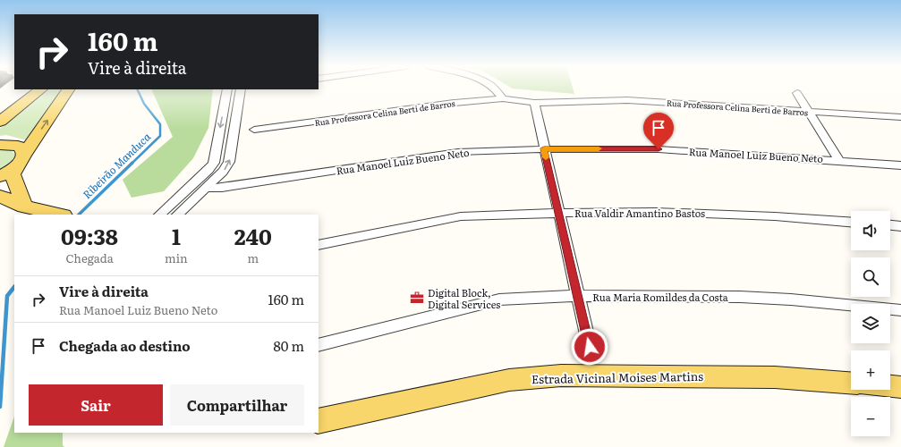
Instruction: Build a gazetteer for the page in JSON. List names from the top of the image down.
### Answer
{
  "streets": {
    "main road": ["Estrada Vicinal Moises Martins"],
    "street": [
      "Rua Professora Celina Berti de Barros",
      "Rua Manoel Luiz Bueno Neto",
      "Rua Valdir Amantino Bastos",
      "Rua Maria Romildes da Costa"
    ]
  },
  "water": ["Ribeirão Manduca"],
  "places": {
    "office": ["Digital Block, Digital Services"]
  },
  "page": {
    "turn": ["160 m", "Vire à direita"],
    "map_buttons": ["+", "−"],
    "eta": [
      "09:38",
      "Chegada",
      "1",
      "min",
      "240",
      "m"
    ],
    "list": [
      {
        "name": "Vire à direita",
        "note": "Rua Manoel Luiz Bueno Neto",
        "value": "160 m"
      },
      {
        "name": "Chegada ao destino",
        "value": "80 m"
      }
    ],
    "buttons": ["Sair", "Compartilhar"]
  }
}
